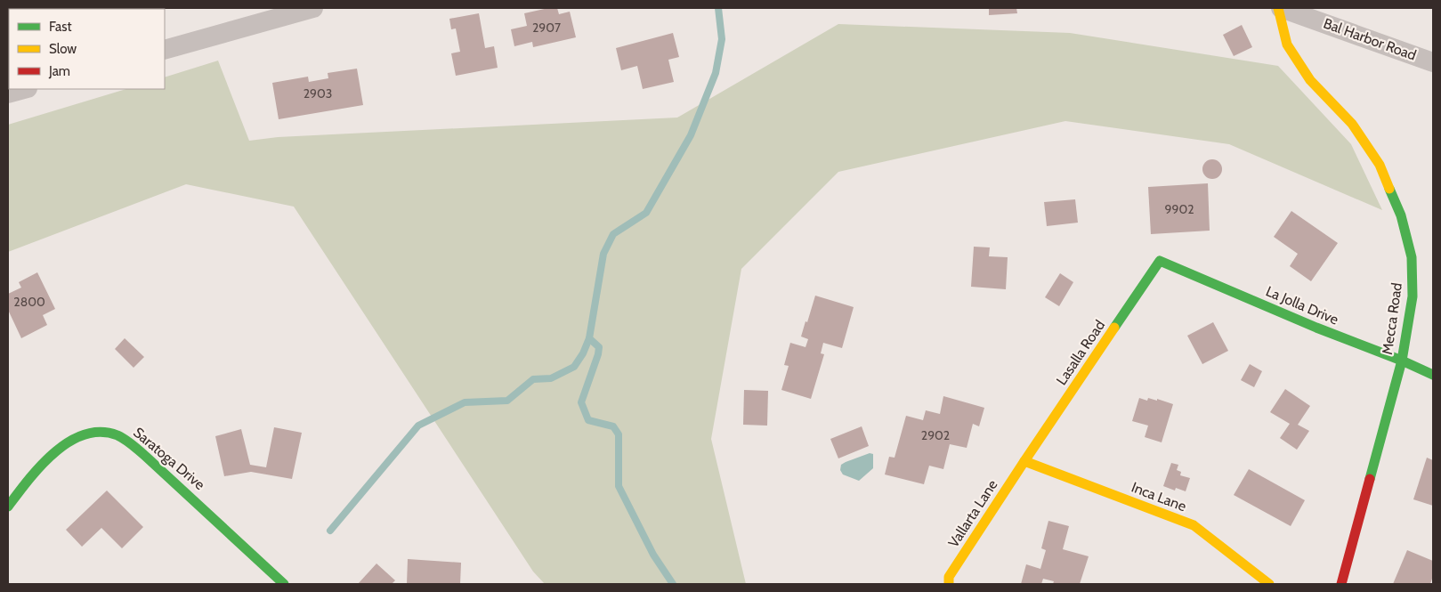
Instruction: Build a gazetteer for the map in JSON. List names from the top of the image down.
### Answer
{
  "streets": {
    "street": [
      "Bal Harbor Road",
      "La Jolla Drive",
      "Mecca Road",
      "Lasalla Road",
      "Saratoga Drive",
      "Inca Lane",
      "Vallarta Lane"
    ]
  },
  "crossings": [
    ["Bal Harbor Road", "Mecca Road"],
    ["La Jolla Drive", "Mecca Road"],
    ["La Jolla Drive", "Lasalla Road"],
    ["Lasalla Road", "Inca Lane"],
    ["Lasalla Road", "Vallarta Lane"],
    ["Inca Lane", "Vallarta Lane"]
  ],
  "house_numbers": [
    "2907",
    "2903",
    "9902",
    "2800",
    "2902"
  ],
  "legend": ["Fast", "Slow", "Jam"]
}
